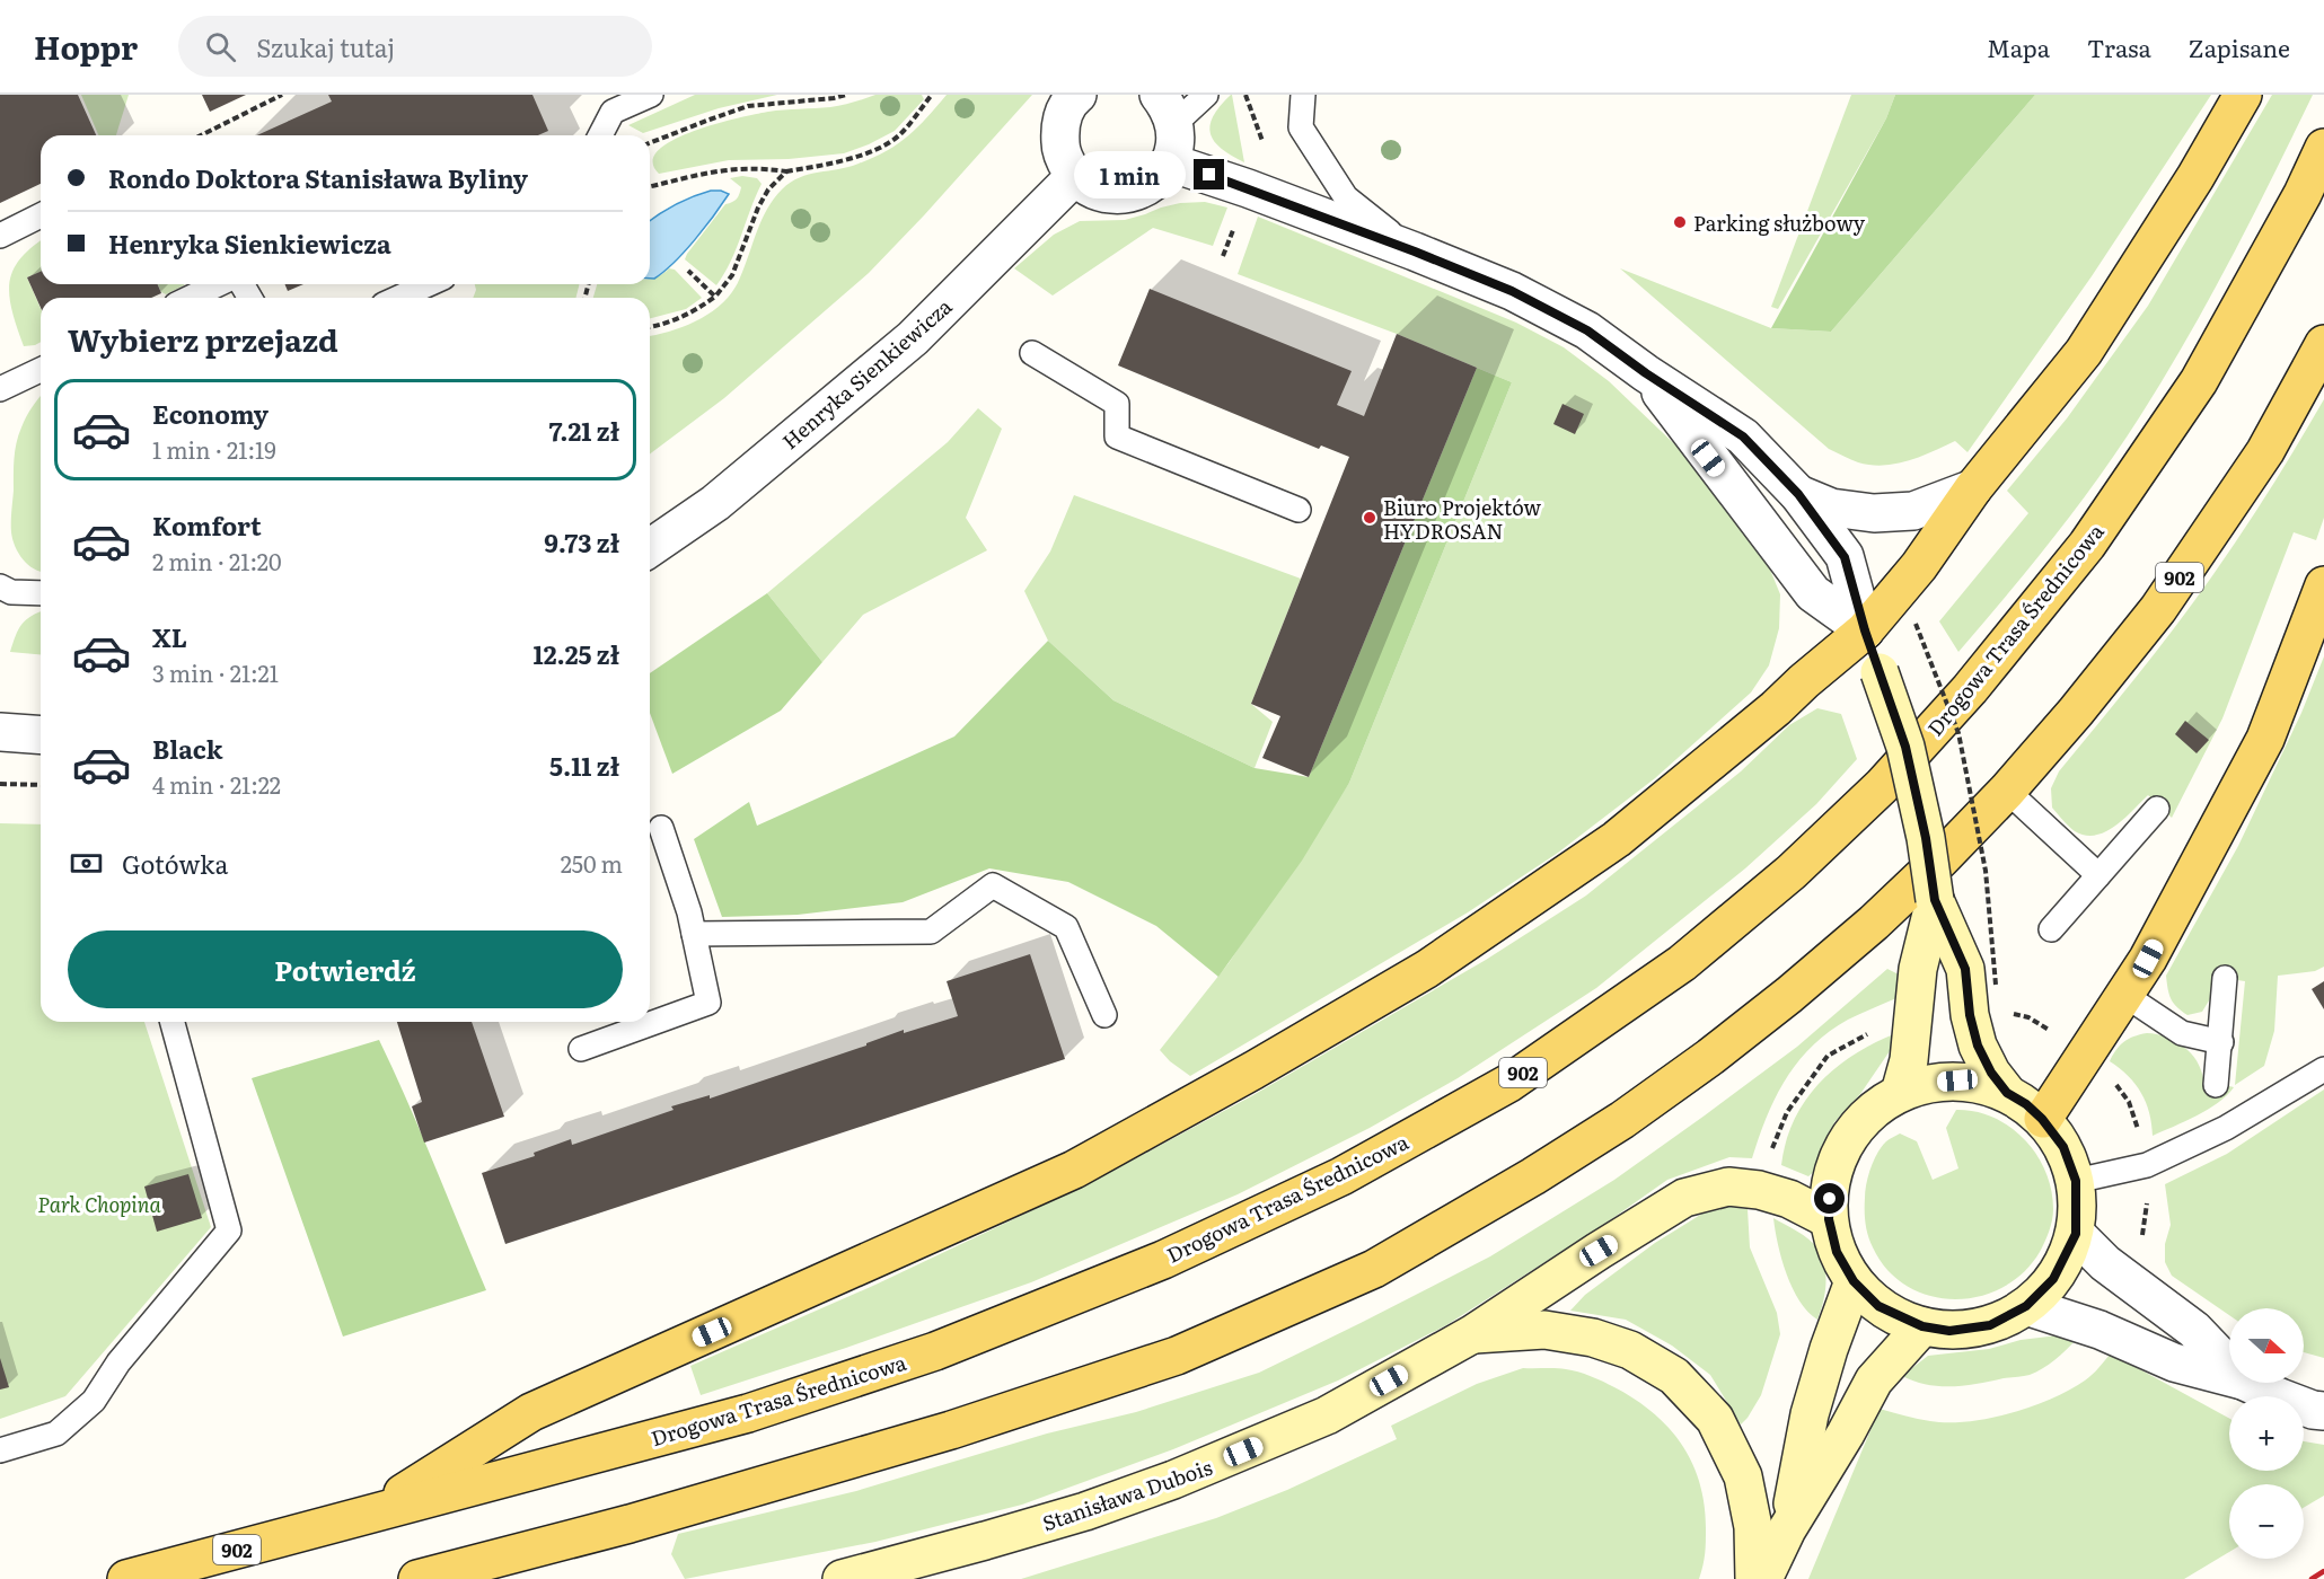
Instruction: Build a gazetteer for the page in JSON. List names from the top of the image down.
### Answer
{
  "streets": {
    "main road": ["902", "Drogowa Trasa Średnicowa", "Stanisława Dubois"],
    "street": ["Henryka Sienkiewicza"]
  },
  "parks": ["Park Chopina"],
  "places": ["Parking służbowy", "Biuro Projektów HYDROSAN"],
  "north": "right",
  "page": {
    "header": "Hoppr",
    "search": "Szukaj tutaj",
    "nav": ["Mapa", "Trasa", "Zapisane"],
    "banner": ["Rondo Doktora Stanisława Byliny", "Henryka Sienkiewicza"],
    "bubble": "1 min",
    "heading": "Wybierz przejazd",
    "list": [
      {
        "name": "Economy",
        "note": "1 min · 21:19",
        "value": "7.21 zł"
      },
      {
        "name": "Komfort",
        "note": "2 min · 21:20",
        "value": "9.73 zł"
      },
      {
        "name": "XL",
        "note": "3 min · 21:21",
        "value": "12.25 zł"
      },
      {
        "name": "Black",
        "note": "4 min · 21:22",
        "value": "5.11 zł"
      }
    ],
    "pay": ["Gotówka", "250 m"],
    "buttons": "Potwierdź",
    "map_buttons": ["+", "−"]
  }
}
